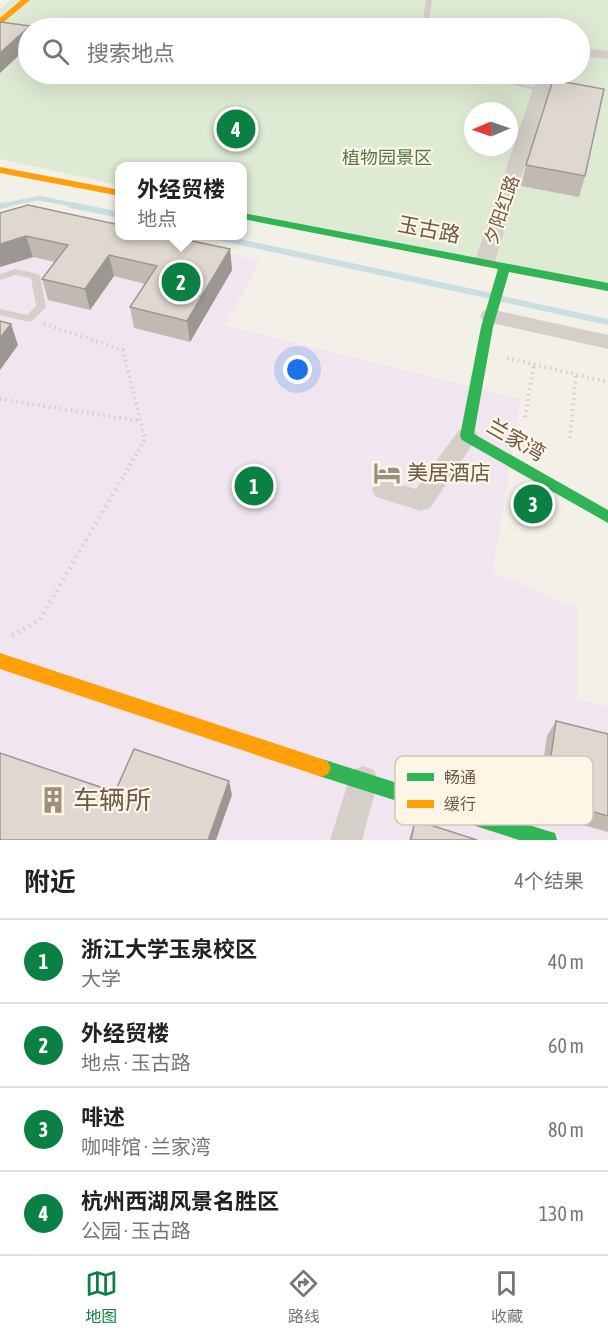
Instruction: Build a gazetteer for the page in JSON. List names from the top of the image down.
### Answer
{
  "streets": {
    "street": ["夕阳红路", "玉古路", "兰家湾"]
  },
  "crossings": [
    ["夕阳红路", "玉古路"],
    ["玉古路", "兰家湾"]
  ],
  "parks": ["植物园景区"],
  "places": {
    "hotel": ["美居酒店"],
    "building": ["车辆所"]
  },
  "legend": ["畅通", "缓行"],
  "north": "left",
  "page": {
    "search": "搜索地点",
    "pins": [
      "4",
      "2",
      "1",
      "3"
    ],
    "popup": ["外经贸楼", "地点"],
    "heading": ["附近", "4个结果"],
    "list": [
      {
        "mark": "1",
        "name": "浙江大学玉泉校区",
        "note": "大学",
        "value": "40 m"
      },
      {
        "mark": "2",
        "name": "外经贸楼",
        "note": "地点 · 玉古路",
        "value": "60 m"
      },
      {
        "mark": "3",
        "name": "啡述",
        "note": "咖啡馆 · 兰家湾",
        "value": "80 m"
      },
      {
        "mark": "4",
        "name": "杭州西湖风景名胜区",
        "note": "公园 · 玉古路",
        "value": "130 m"
      }
    ],
    "nav": ["地图", "路线", "收藏"]
  }
}
